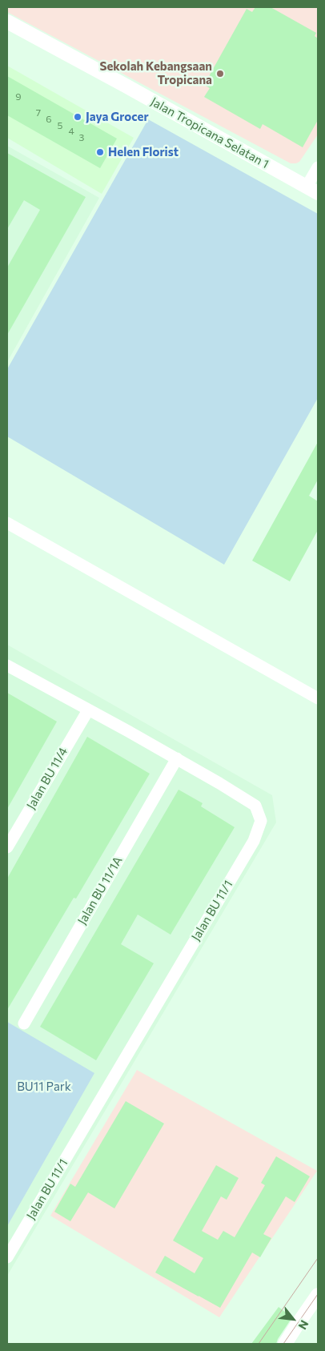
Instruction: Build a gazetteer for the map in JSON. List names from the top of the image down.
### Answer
{
  "streets": {
    "street": [
      "Jalan Tropicana Selatan 1",
      "Jalan BU 11/4",
      "Jalan BU 11/1A",
      "Jalan BU 11/1"
    ]
  },
  "crossings": [
    ["Jalan BU 11/4", "Jalan BU 11/1"],
    ["Jalan BU 11/1A", "Jalan BU 11/1"]
  ],
  "parks": ["BU11 Park"],
  "places": ["Sekolah Kebangsaan Tropicana", "Jaya Grocer", "Helen Florist"],
  "house_numbers": [
    "9",
    "7",
    "6",
    "5",
    "4",
    "3"
  ],
  "north": "bottom right"
}
